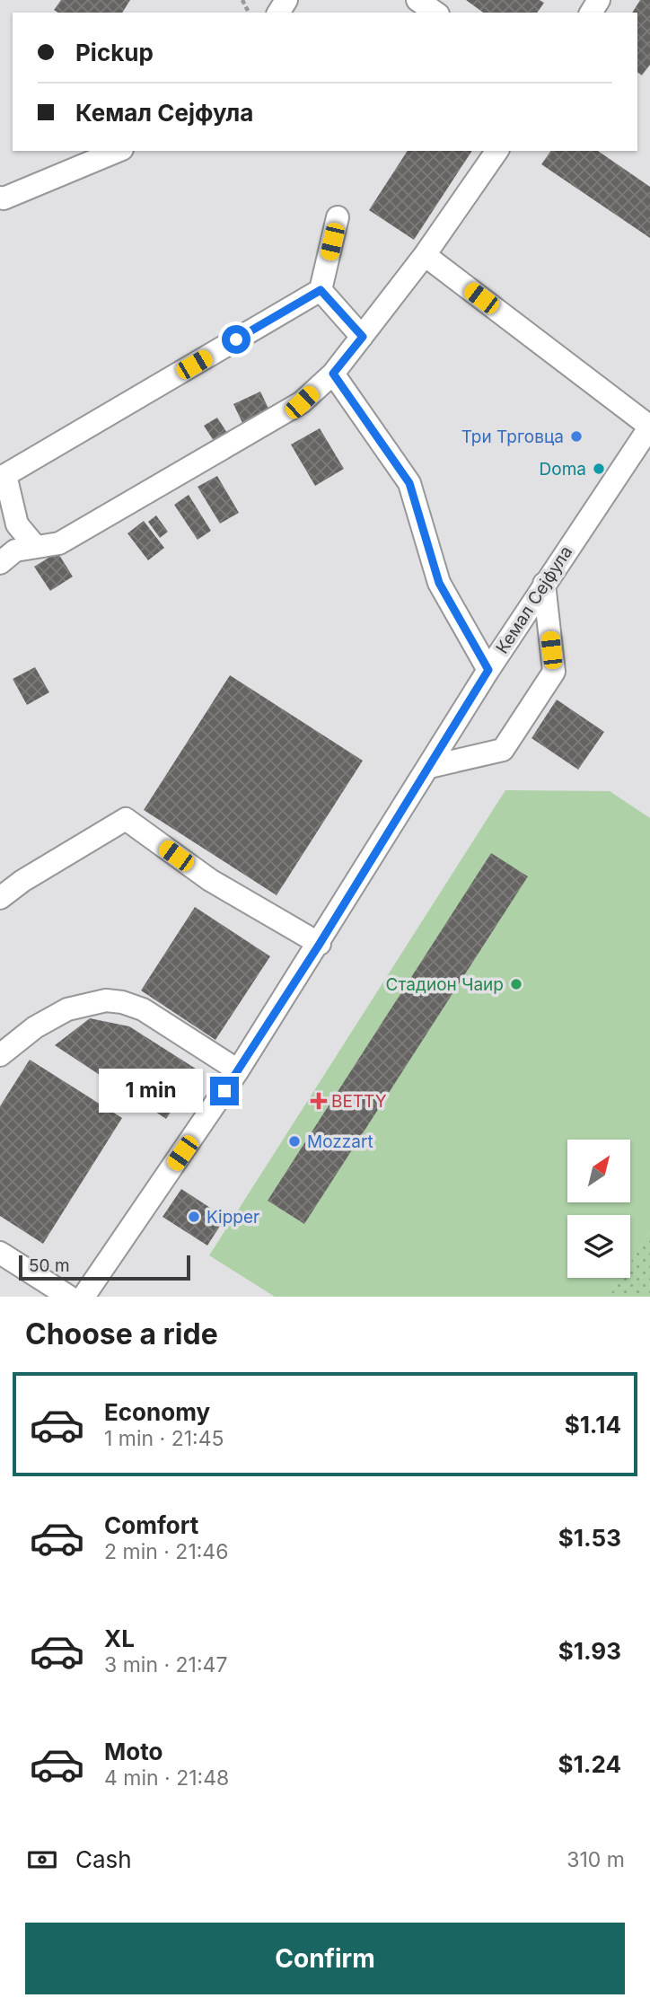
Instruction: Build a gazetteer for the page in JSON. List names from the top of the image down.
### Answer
{
  "streets": {
    "street": ["Кемал Сејфула"]
  },
  "places": {
    "other": [
      "Три Трговца",
      "Doma",
      "Стадион Чаир",
      "Mozzart",
      "Kipper"
    ],
    "health": ["BETTY"]
  },
  "scale_bar": "50 m",
  "north": "top right",
  "page": {
    "banner": ["Pickup", "Кемал Сејфула"],
    "bubble": "1 min",
    "scale": "50 m",
    "heading": "Choose a ride",
    "list": [
      {
        "name": "Economy",
        "note": "1 min · 21:45",
        "value": "$1.14"
      },
      {
        "name": "Comfort",
        "note": "2 min · 21:46",
        "value": "$1.53"
      },
      {
        "name": "XL",
        "note": "3 min · 21:47",
        "value": "$1.93"
      },
      {
        "name": "Moto",
        "note": "4 min · 21:48",
        "value": "$1.24"
      }
    ],
    "pay": ["Cash", "310 m"],
    "buttons": "Confirm"
  }
}
